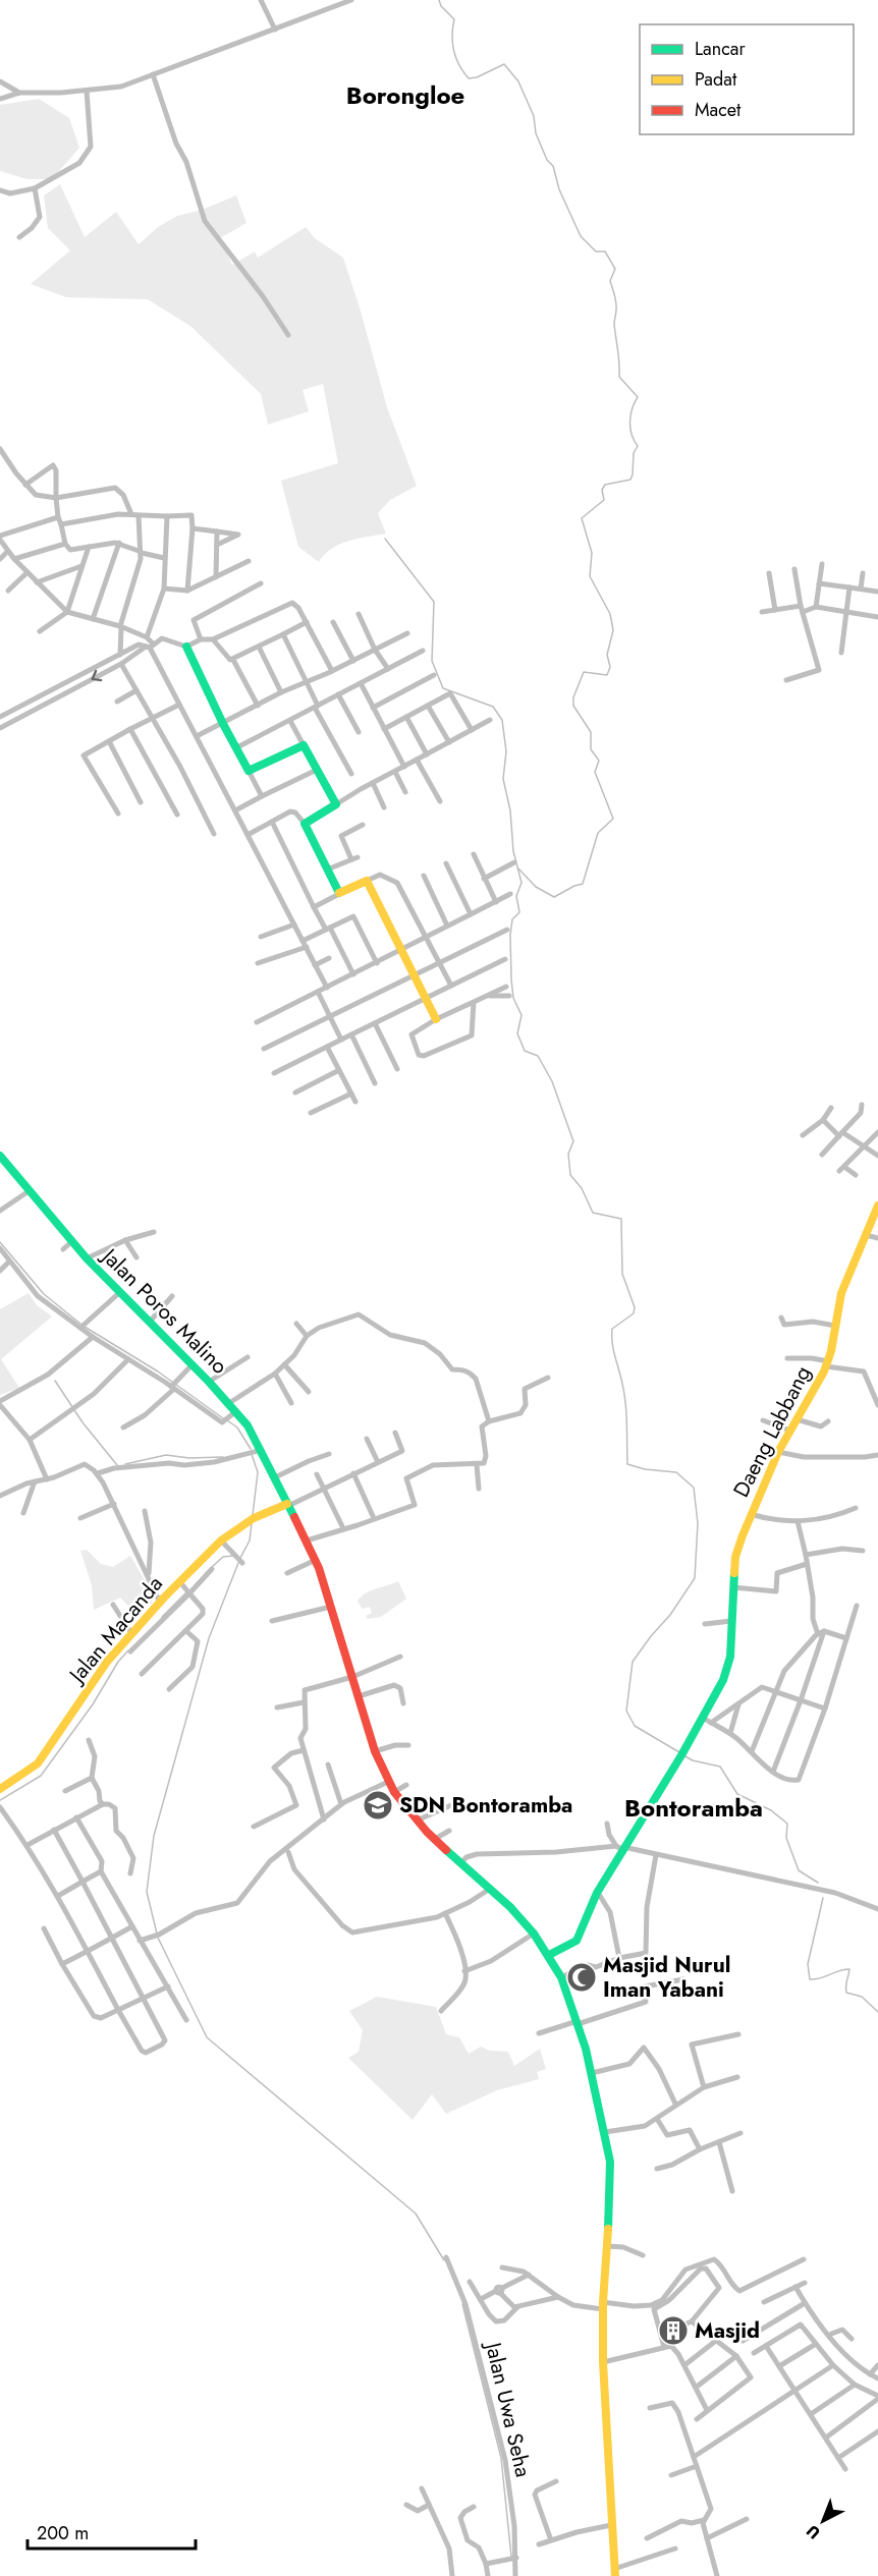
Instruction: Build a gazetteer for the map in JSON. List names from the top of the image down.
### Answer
{
  "streets": {
    "street": [
      "Jalan Poros Malino",
      "Daeng Labbang",
      "Jalan Macanda",
      "Jalan Uwa Seha"
    ]
  },
  "crossings": [
    ["Jalan Poros Malino", "Daeng Labbang"],
    ["Jalan Poros Malino", "Jalan Macanda"]
  ],
  "districts": ["Borongloe", "Bontoramba"],
  "places": {
    "school or university": ["SDN Bontoramba"],
    "mosque": ["Masjid Nurul Iman Yabani"],
    "building": ["Masjid"]
  },
  "legend": ["Lancar", "Padat", "Macet"],
  "scale_bar": "200 m",
  "north": "bottom left"
}
